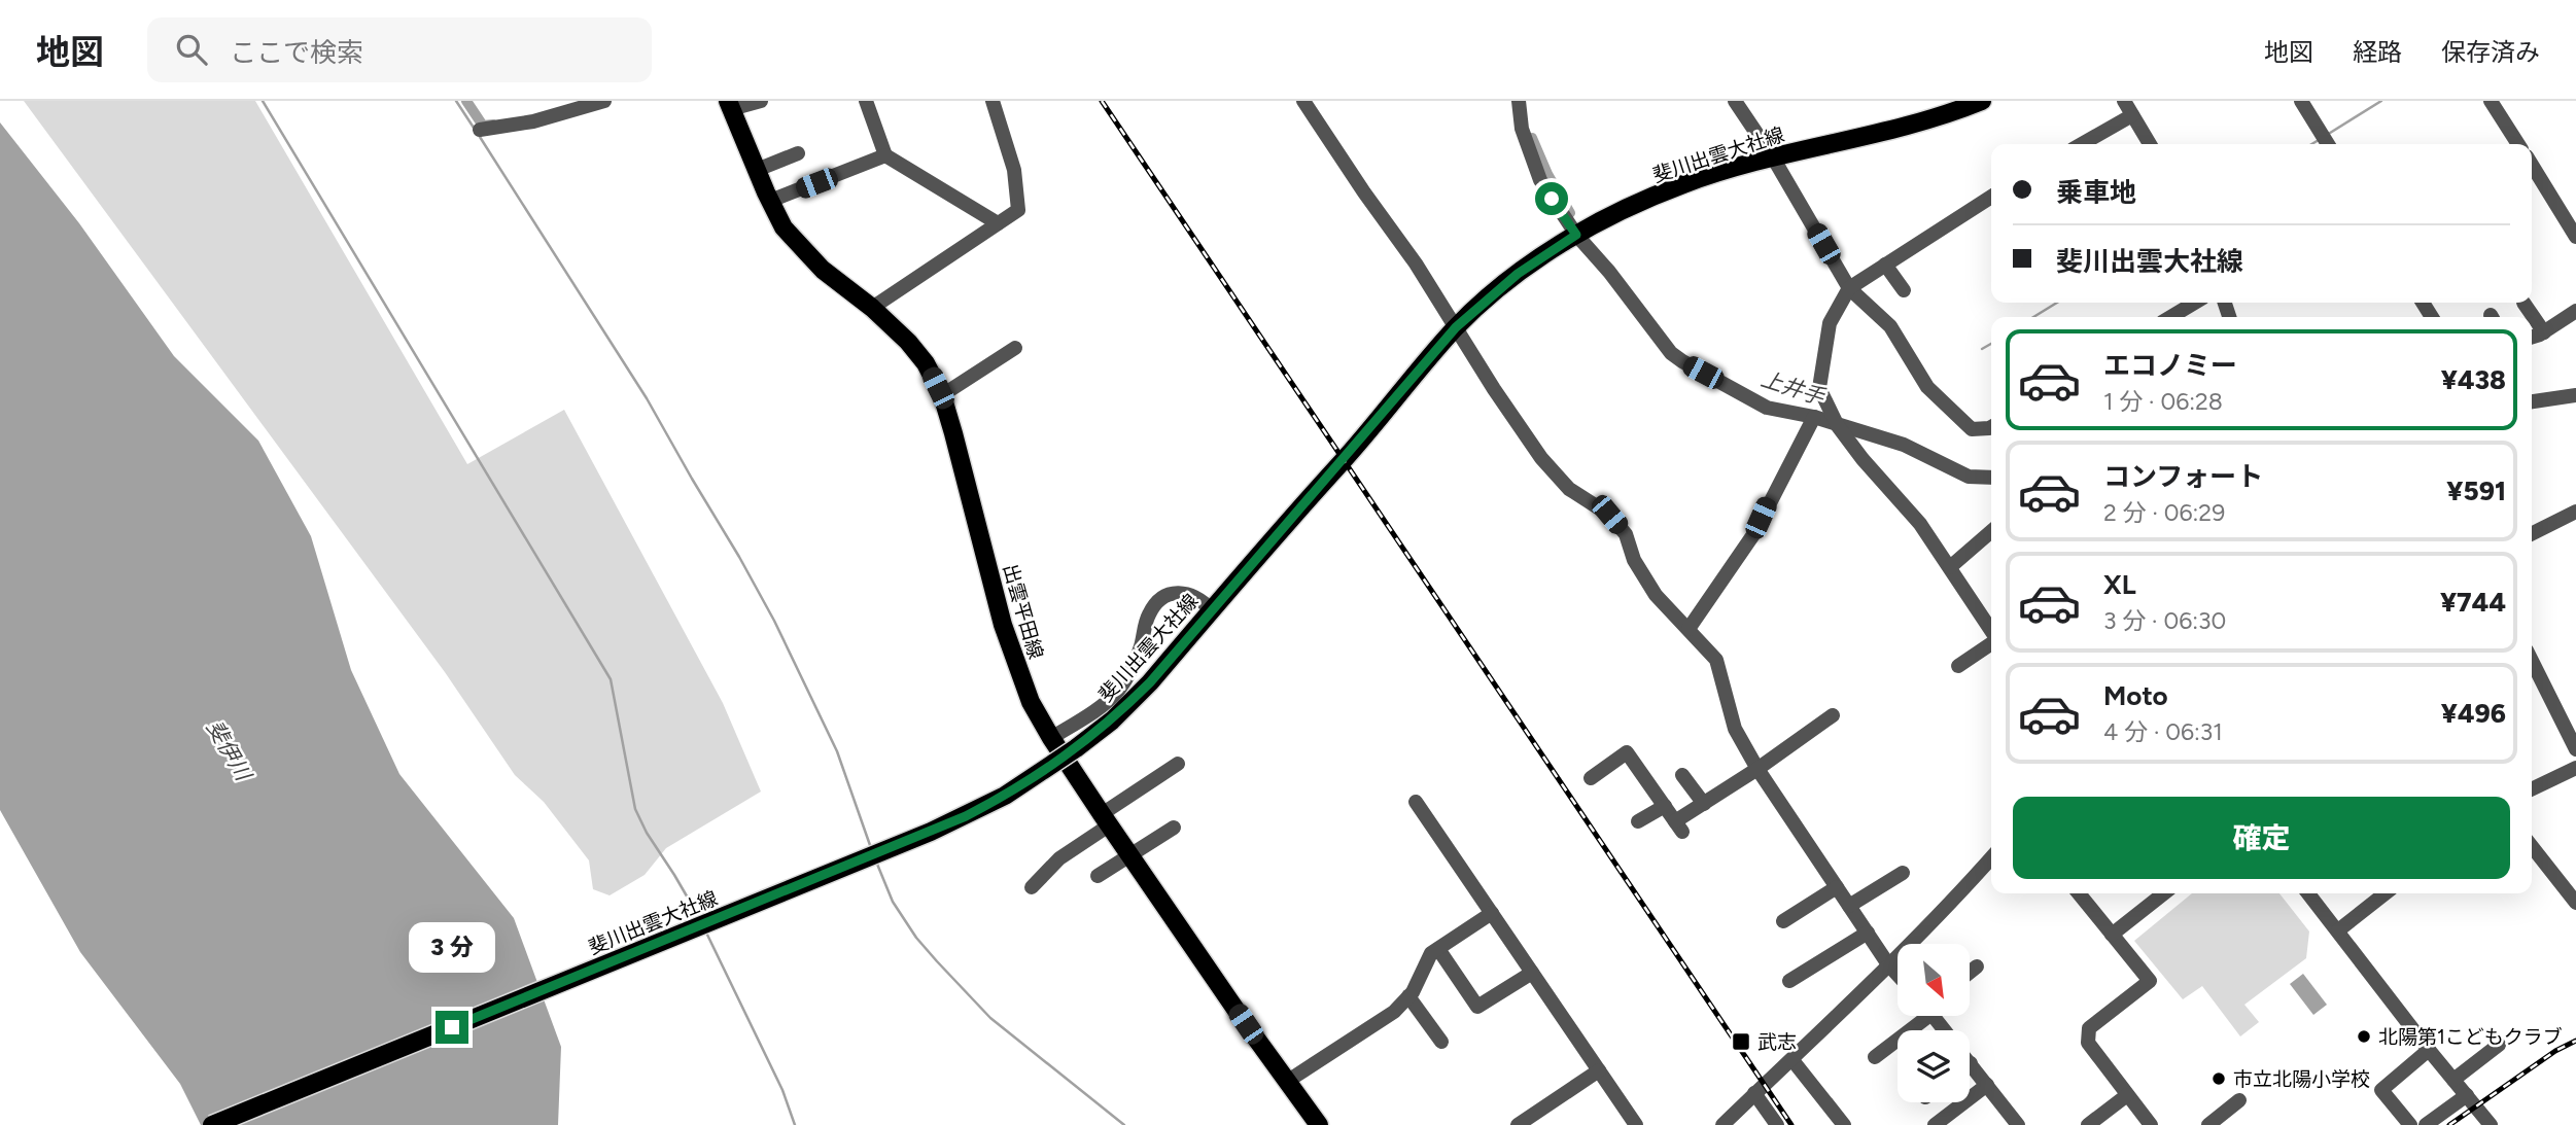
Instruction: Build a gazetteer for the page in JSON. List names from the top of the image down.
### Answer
{
  "streets": {
    "main road": ["斐川出雲大社線", "出雲平田線"]
  },
  "water": ["上井手", "斐伊川"],
  "places": {
    "other": ["北陽第1こどもクラブ", "市立北陽小学校"],
    "transit": ["武志"]
  },
  "north": "bottom right",
  "page": {
    "header": "地図",
    "search": "ここで検索",
    "nav": ["地図", "経路", "保存済み"],
    "banner": ["乗車地", "斐川出雲大社線"],
    "list": [
      {
        "name": "エコノミー",
        "note": "1 分 · 06:28",
        "value": "¥438"
      },
      {
        "name": "コンフォート",
        "note": "2 分 · 06:29",
        "value": "¥591"
      },
      {
        "name": "XL",
        "note": "3 分 · 06:30",
        "value": "¥744"
      },
      {
        "name": "Moto",
        "note": "4 分 · 06:31",
        "value": "¥496"
      }
    ],
    "buttons": "確定",
    "bubble": "3 分"
  }
}
